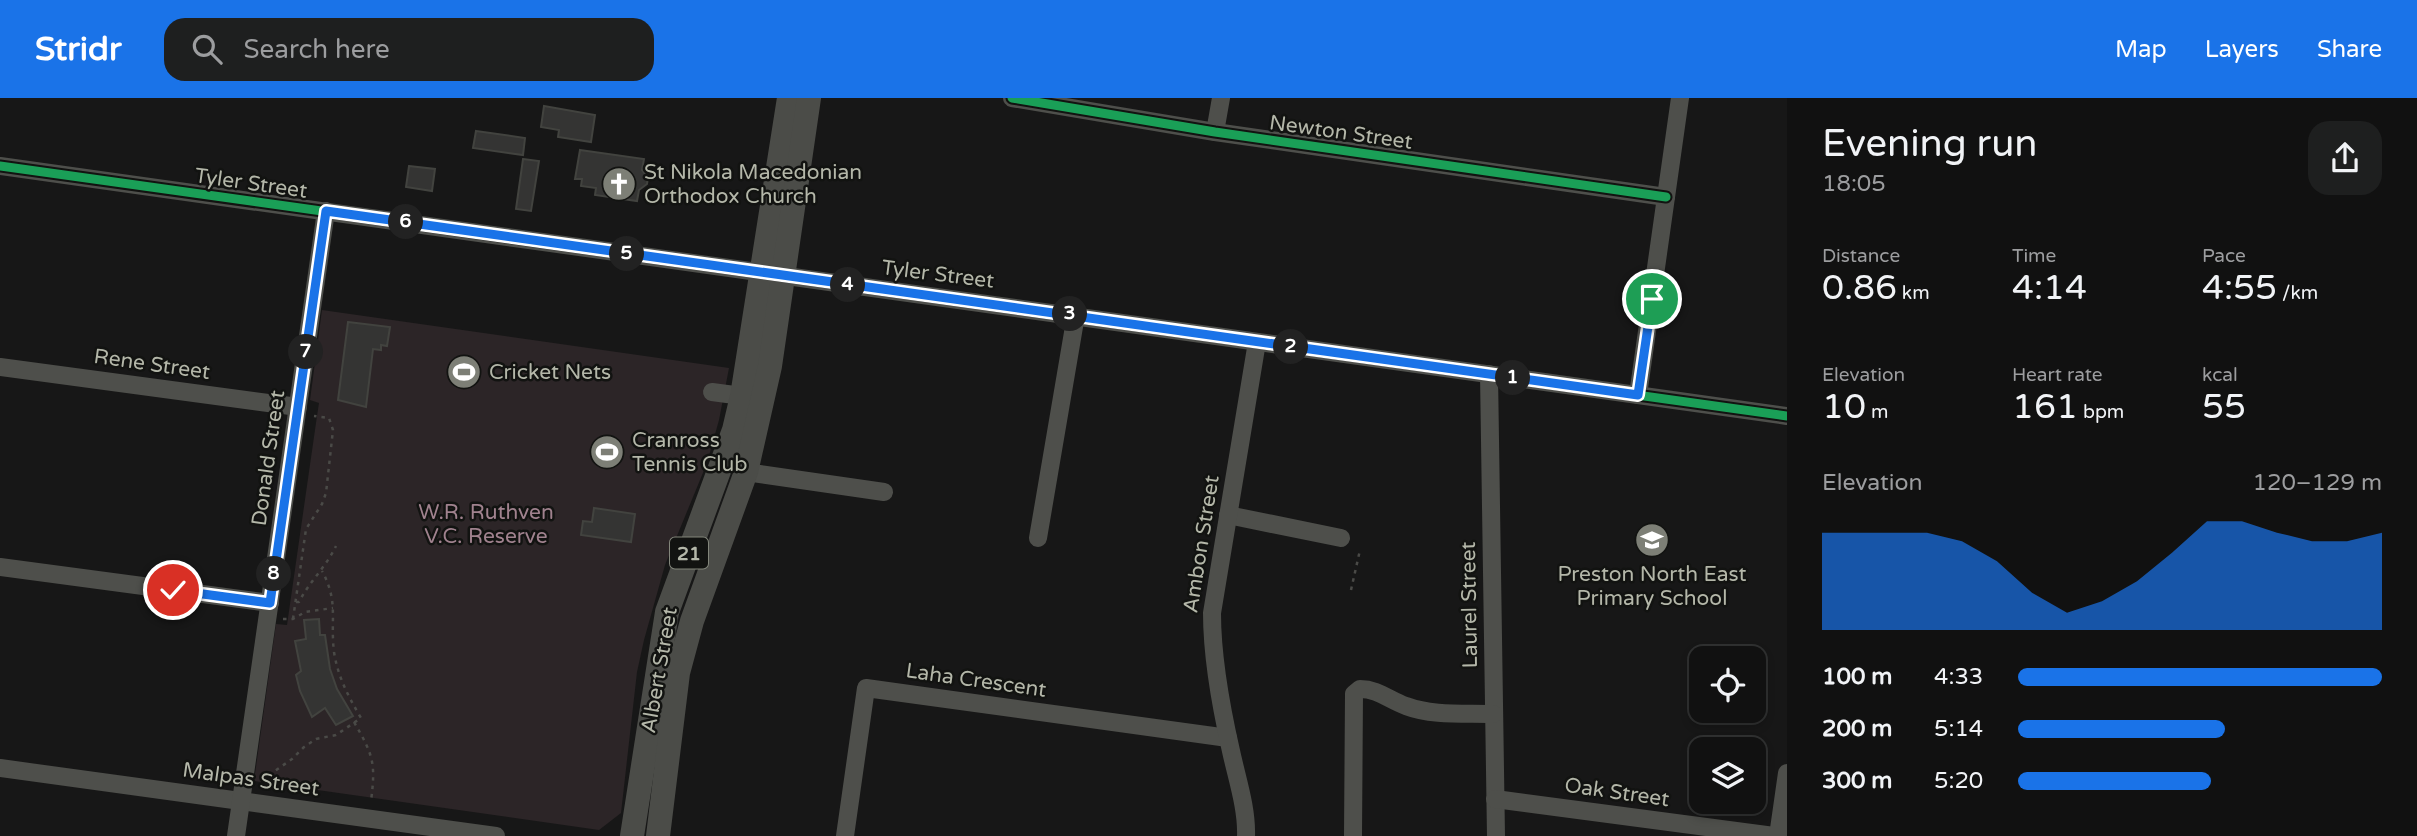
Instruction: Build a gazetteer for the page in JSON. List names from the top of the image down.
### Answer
{
  "streets": {
    "highway": ["21", "Albert Street"],
    "street": [
      "Newton Street",
      "Tyler Street",
      "Rene Street",
      "Donald Street",
      "Ambon Street",
      "Laurel Street",
      "Laha Crescent",
      "Malpas Street",
      "Oak Street"
    ]
  },
  "crossings": [
    ["Tyler Street", "Donald Street"],
    ["Tyler Street", "Ambon Street"],
    ["Tyler Street", "Laurel Street"],
    ["Tyler Street", "Albert Street"],
    ["Rene Street", "Donald Street"],
    ["Donald Street", "Malpas Street"],
    ["Ambon Street", "Laha Crescent"],
    ["Laurel Street", "Oak Street"]
  ],
  "parks": ["W.R. Ruthven V.C. Reserve"],
  "places": {
    "church": ["St Nikola Macedonian Orthodox Church"],
    "sports": ["Cricket Nets", "Cranross Tennis Club"],
    "school or university": ["Preston North East Primary School"]
  },
  "page": {
    "header": "Stridr",
    "search": "Search here",
    "nav": ["Map", "Layers", "Share"],
    "heading": ["Evening run", "18:05"],
    "pins": [
      "6",
      "5",
      "4",
      "3",
      "2",
      "7",
      "1",
      "8"
    ],
    "stats": [
      ["Distance", "0.86 km"],
      ["Time", "4:14"],
      ["Pace", "4:55 /km"],
      ["Elevation", "10 m"],
      ["Heart rate", "161 bpm"],
      ["kcal", "55"]
    ],
    "chart": ["Elevation", "120–129 m"],
    "list": [
      {
        "name": "100 m",
        "note": "4:33"
      },
      {
        "name": "200 m",
        "note": "5:14"
      },
      {
        "name": "300 m",
        "note": "5:20"
      }
    ]
  }
}
